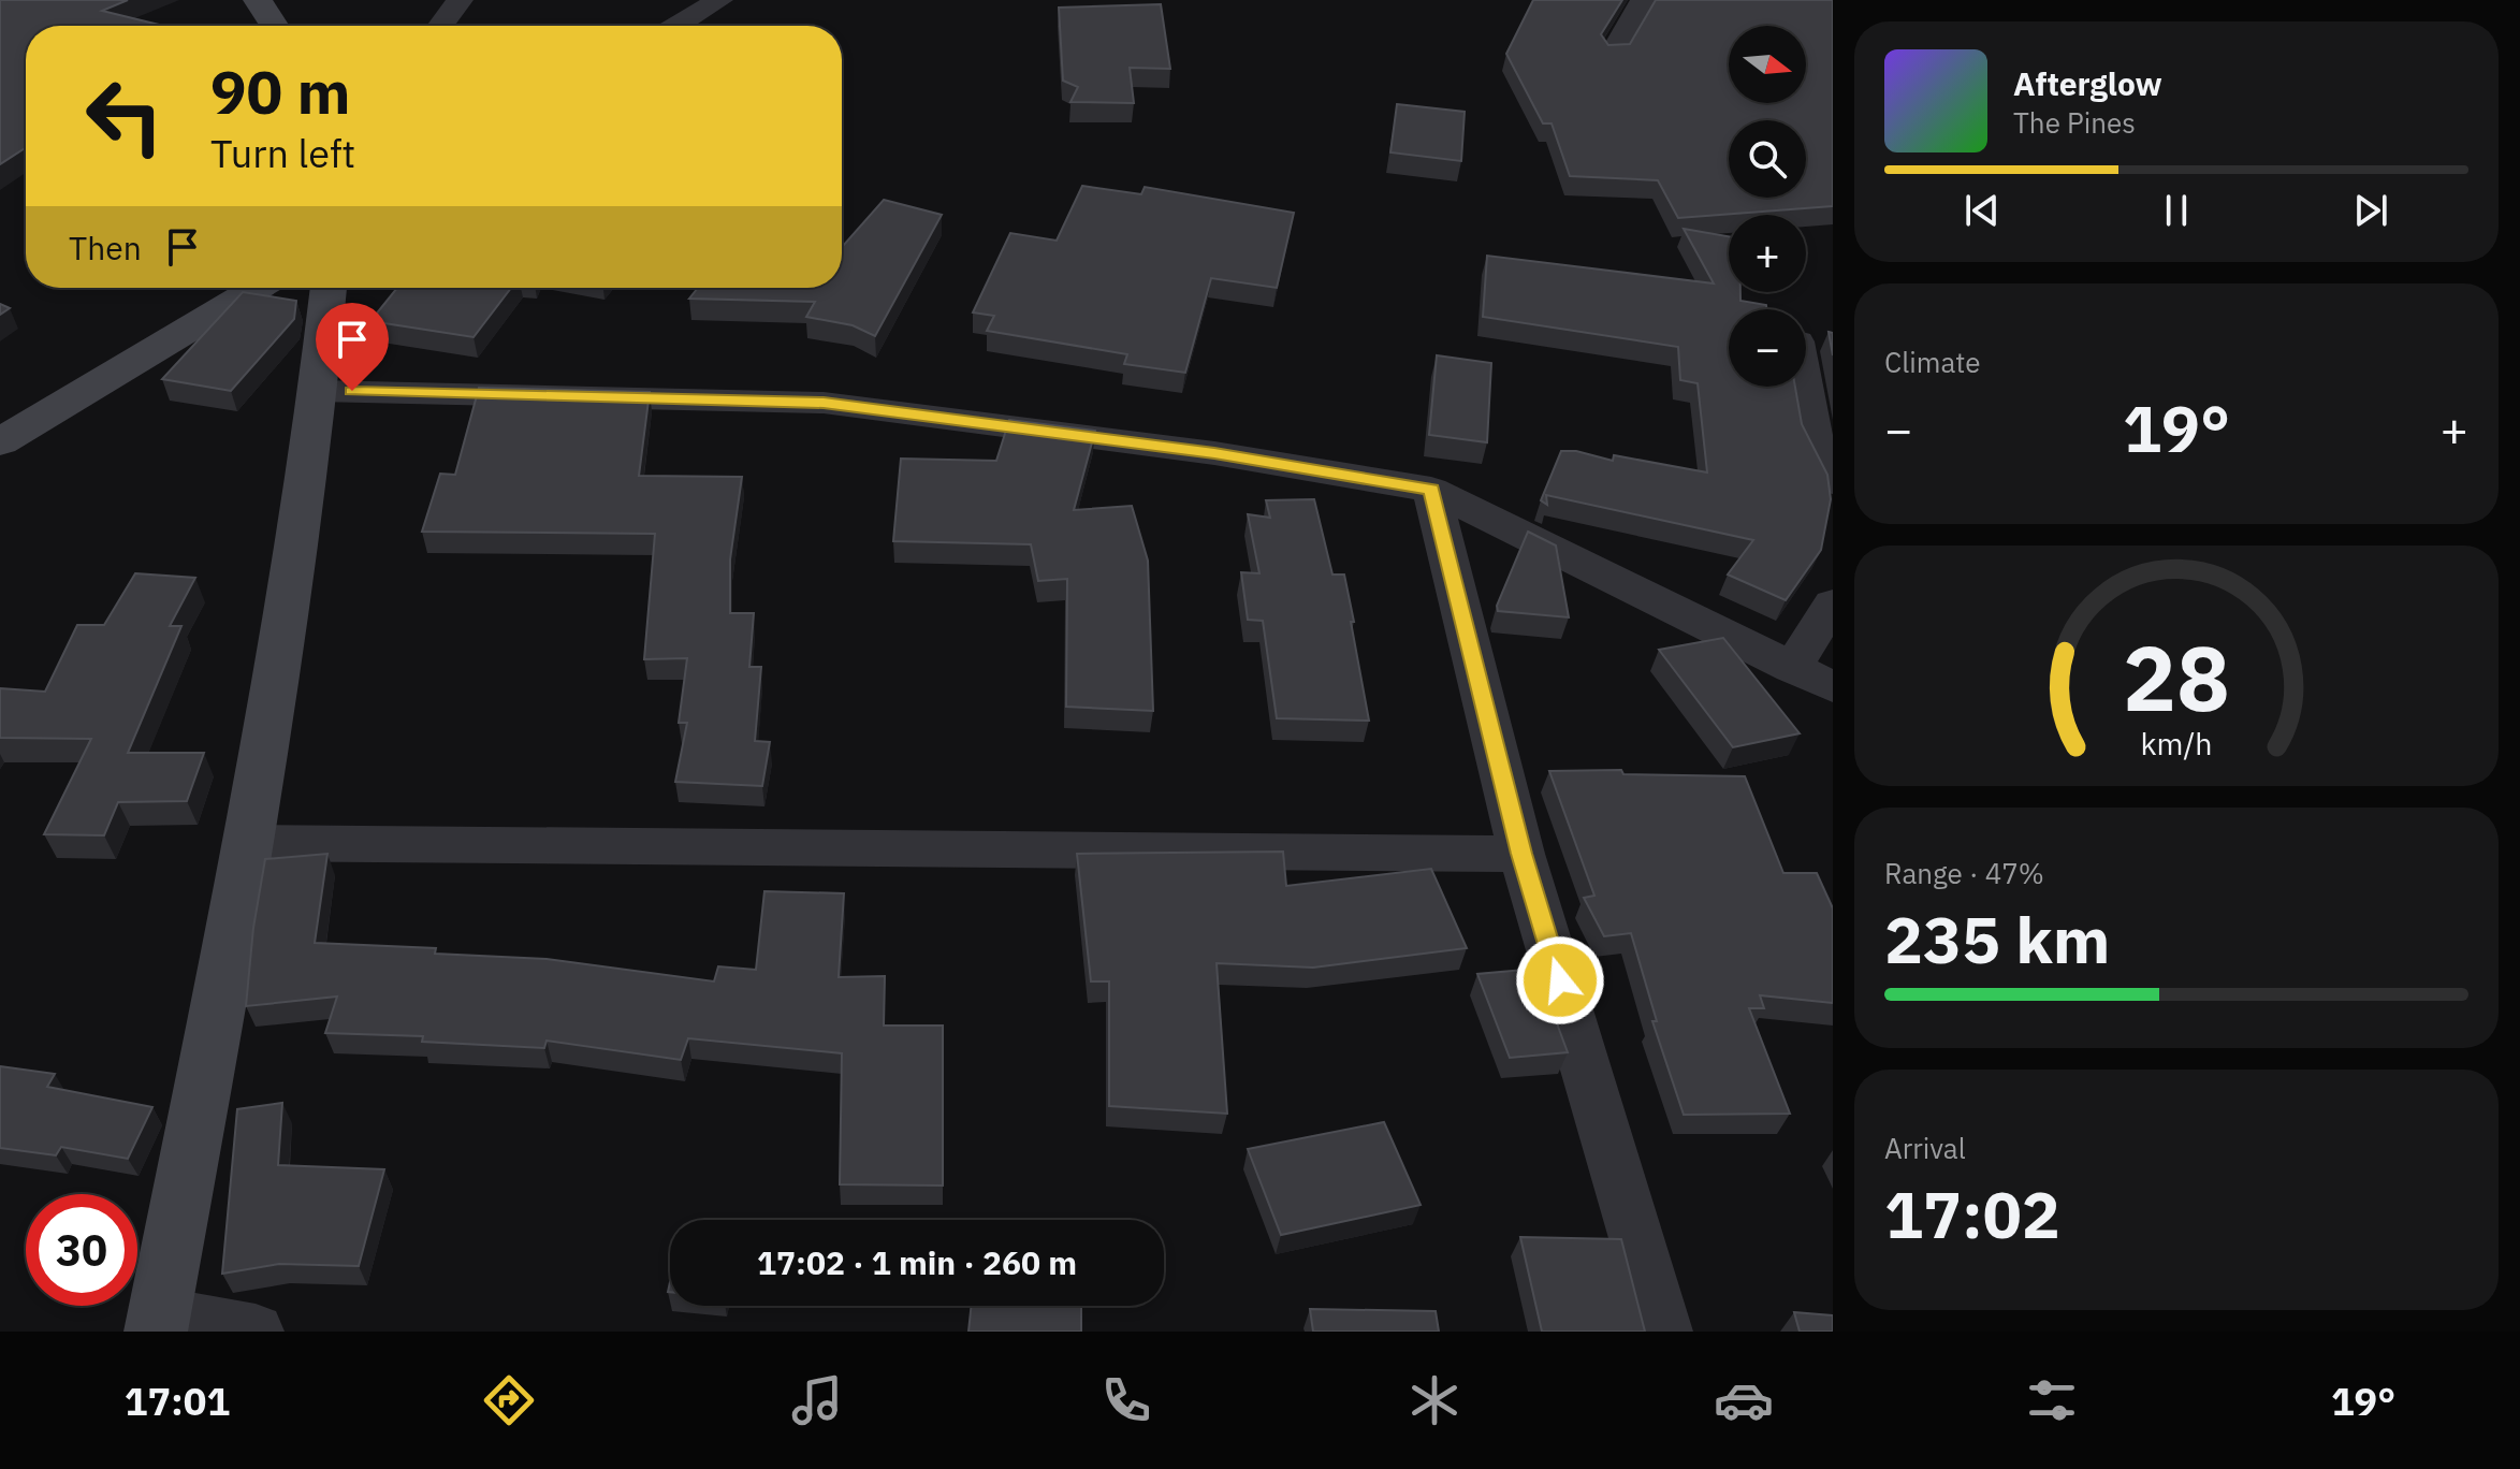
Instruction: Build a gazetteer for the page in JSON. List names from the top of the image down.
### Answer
{
  "north": "right",
  "page": {
    "map_buttons": ["+", "−"],
    "turn": ["90 m", "Turn left"],
    "song": ["Afterglow", "The Pines"],
    "then": "Then",
    "tile": [
      "Climate",
      ["Range · 47%", "235 km"],
      ["Arrival", "17:02"]
    ],
    "heat": ["−", "19°", "+"],
    "limit": "30",
    "trip": "17:02 · 1 min · 260 m",
    "tabs": ["17:01", "19°"],
    "gauge": ["28", "km/h"]
  }
}
